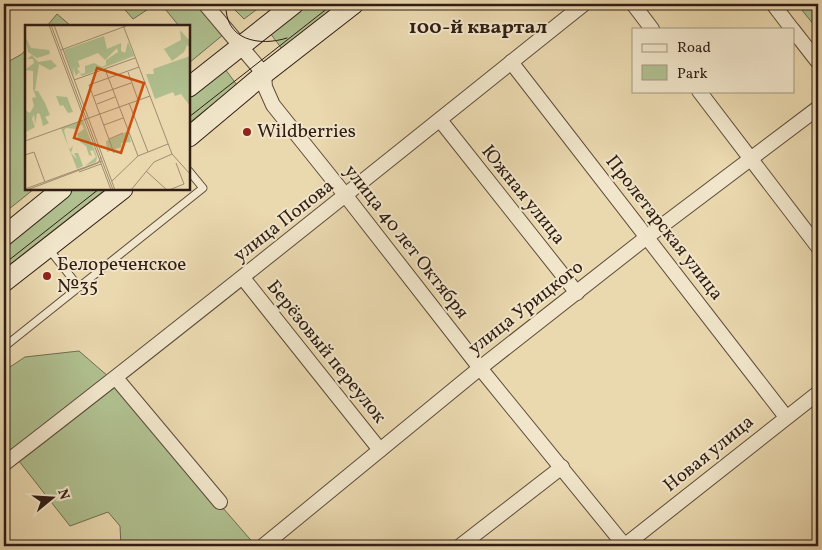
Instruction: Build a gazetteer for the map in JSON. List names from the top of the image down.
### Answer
{
  "streets": {
    "street": [
      "Южная улица",
      "улица Попова",
      "Пролетарская улица",
      "улица 40 лет Октября",
      "улица Урицкого",
      "Берёзовый переулок",
      "Новая улица"
    ]
  },
  "crossings": [
    ["Южная улица", "улица Попова"],
    ["Южная улица", "улица Урицкого"],
    ["улица Попова", "Пролетарская улица"],
    ["улица Попова", "улица 40 лет Октября"],
    ["улица Попова", "Берёзовый переулок"],
    ["Пролетарская улица", "улица Урицкого"],
    ["Пролетарская улица", "Новая улица"],
    ["улица 40 лет Октября", "улица Урицкого"],
    ["улица 40 лет Октября", "Новая улица"],
    ["улица Урицкого", "Берёзовый переулок"]
  ],
  "districts": ["100-й квартал"],
  "places": ["Wildberries", "Белореченское №35"],
  "legend": ["Road", "Park"],
  "north": "right"
}
